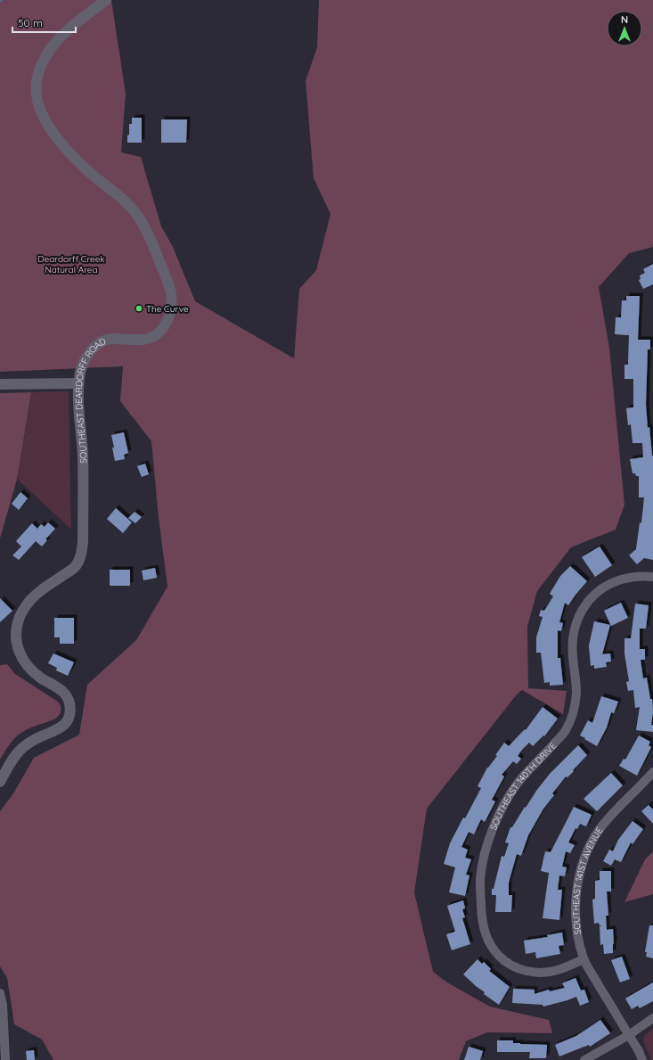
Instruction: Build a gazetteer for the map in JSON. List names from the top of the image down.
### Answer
{
  "streets": {
    "street": ["SOUTHEAST DEARDORFF ROAD", "SOUTHEAST 140TH DRIVE", "SOUTHEAST 141ST AVENUE"]
  },
  "crossings": [
    ["SOUTHEAST 140TH DRIVE", "SOUTHEAST 141ST AVENUE"]
  ],
  "parks": ["Deardorff Creek Natural Area"],
  "places": ["The Curve"],
  "scale_bar": "50 m",
  "north": "top"
}
